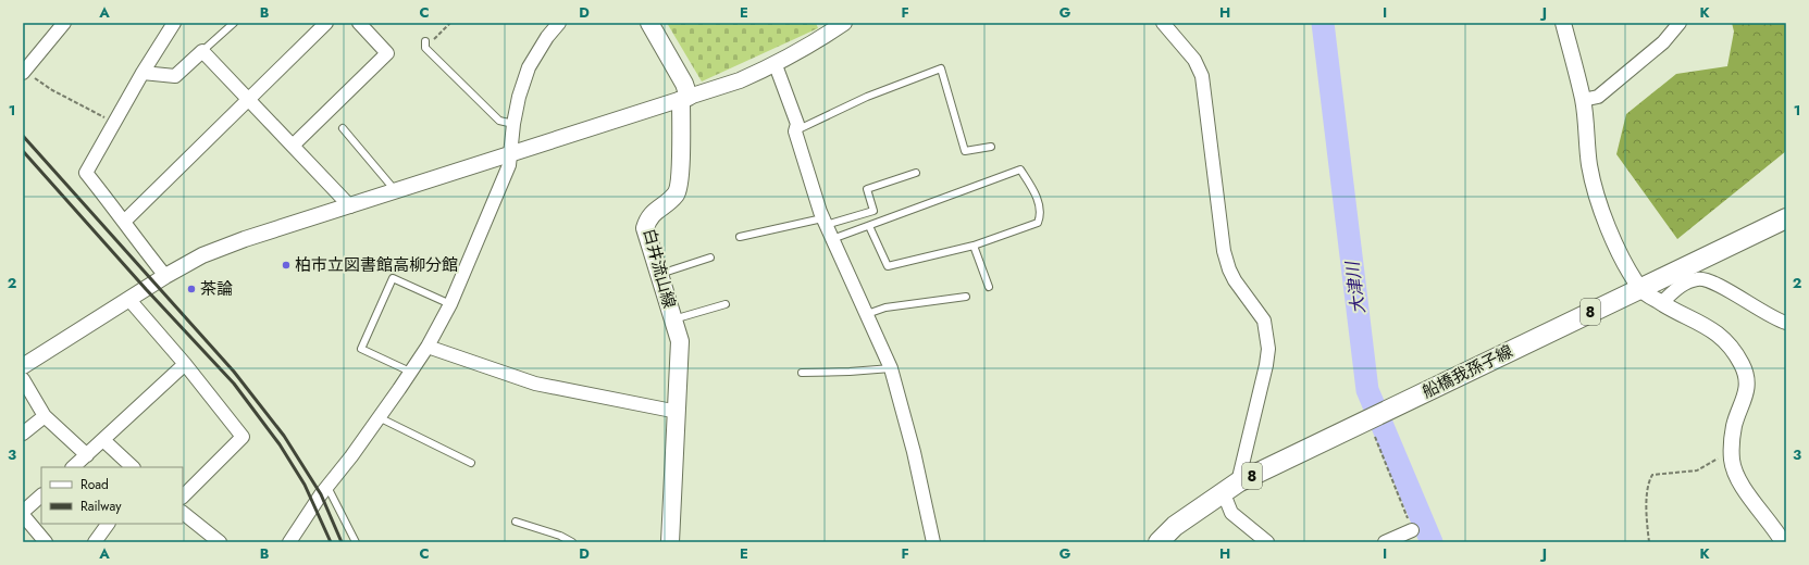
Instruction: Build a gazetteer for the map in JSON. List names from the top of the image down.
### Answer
{
  "streets": {
    "main road": ["白井流山線", "8", "船橋我孫子線"]
  },
  "water": ["大津川"],
  "places": ["柏市立図書館高柳分館", "茶論"],
  "legend": ["Road", "Railway"],
  "grid": {
    "columns": [
      "A",
      "B",
      "C",
      "D",
      "E",
      "F",
      "G",
      "H",
      "I",
      "J",
      "K"
    ],
    "rows": ["1", "2", "3"]
  }
}
